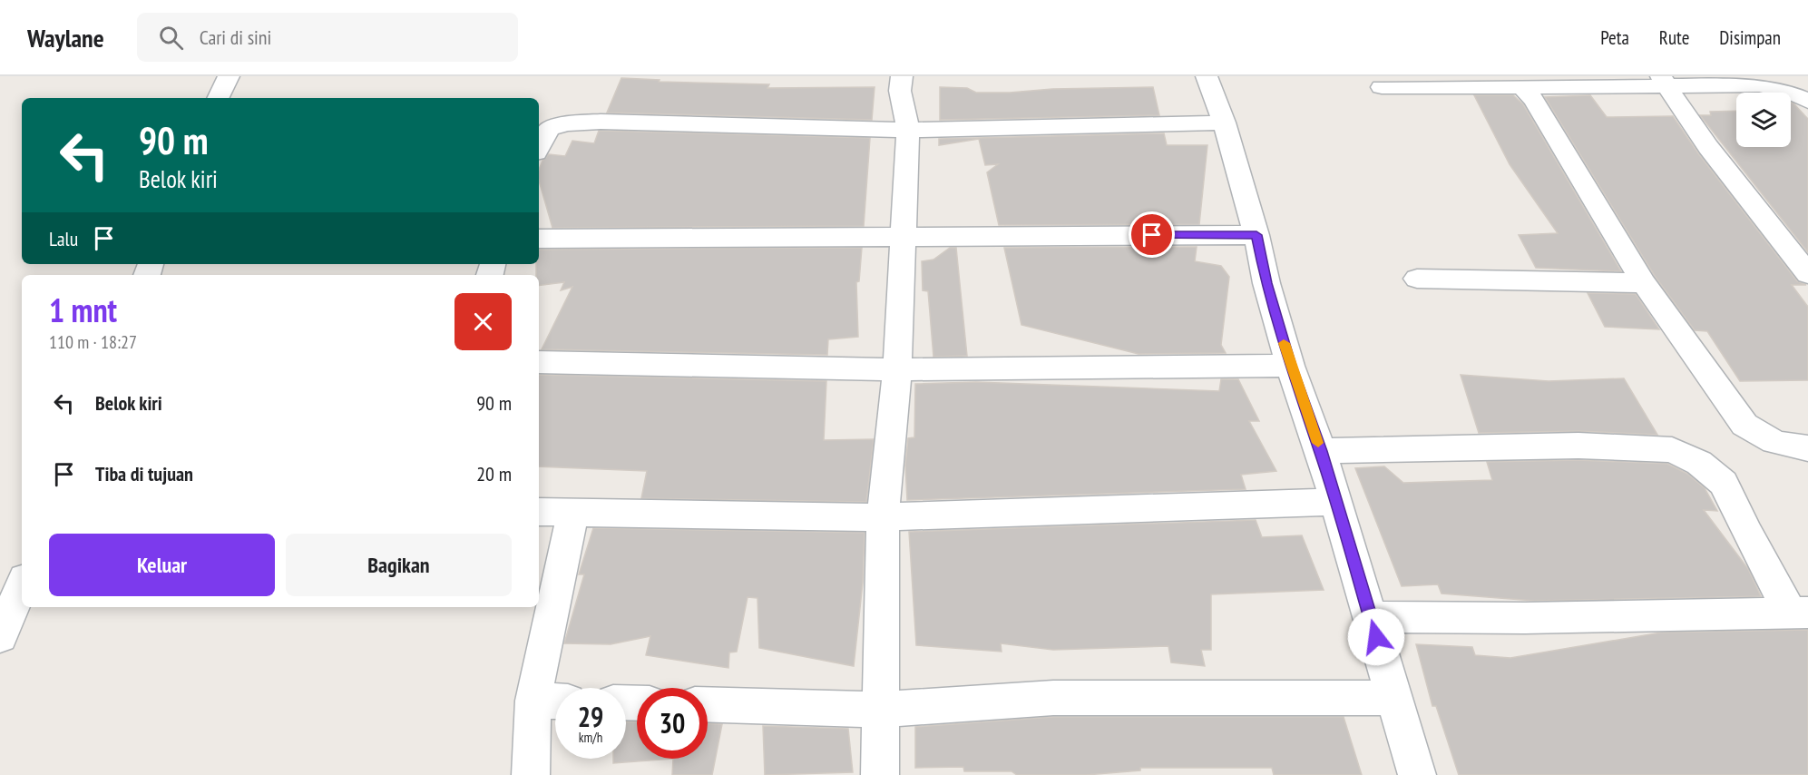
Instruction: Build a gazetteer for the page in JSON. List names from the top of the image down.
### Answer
{
  "page": {
    "header": "Waylane",
    "search": "Cari di sini",
    "nav": ["Peta", "Rute", "Disimpan"],
    "turn": ["90 m", "Belok kiri"],
    "then": "Lalu",
    "heading": ["1 mnt", "110 m · 18:27"],
    "list": [
      {
        "name": "Belok kiri",
        "value": "90 m"
      },
      {
        "name": "Tiba di tujuan",
        "value": "20 m"
      }
    ],
    "buttons": ["Keluar", "Bagikan"],
    "speed": "29 km/h",
    "limit": "30"
  }
}
